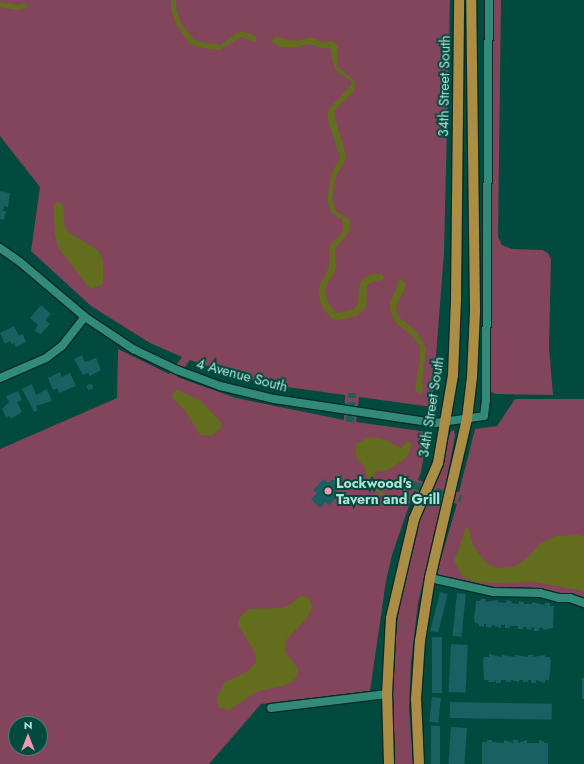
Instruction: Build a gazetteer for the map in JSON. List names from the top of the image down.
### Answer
{
  "streets": {
    "main road": ["34th Street South"],
    "street": ["4 Avenue South"]
  },
  "crossings": [
    ["34th Street South", "4 Avenue South"]
  ],
  "places": ["Lockwood's Tavern and Grill"],
  "north": "top"
}
